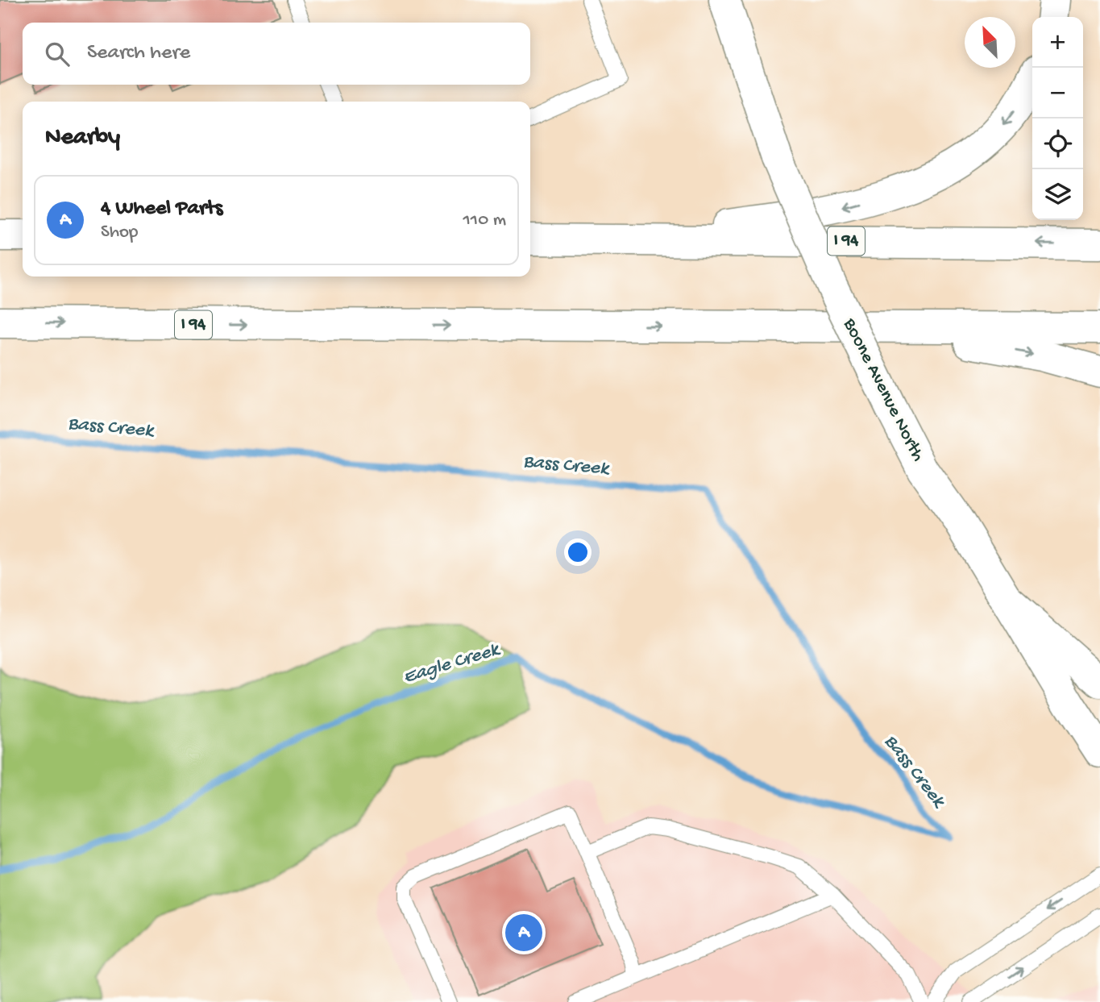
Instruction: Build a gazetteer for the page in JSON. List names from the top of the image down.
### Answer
{
  "streets": {
    "main road": ["I 94", "Boone Avenue North"]
  },
  "water": ["Bass Creek", "Eagle Creek"],
  "north": "top left",
  "page": {
    "map_buttons": ["+", "−"],
    "search": "Search here",
    "heading": "Nearby",
    "list": [
      {
        "mark": "A",
        "name": "4 Wheel Parts",
        "note": "Shop",
        "value": "110 m"
      }
    ],
    "pins": "A"
  }
}
